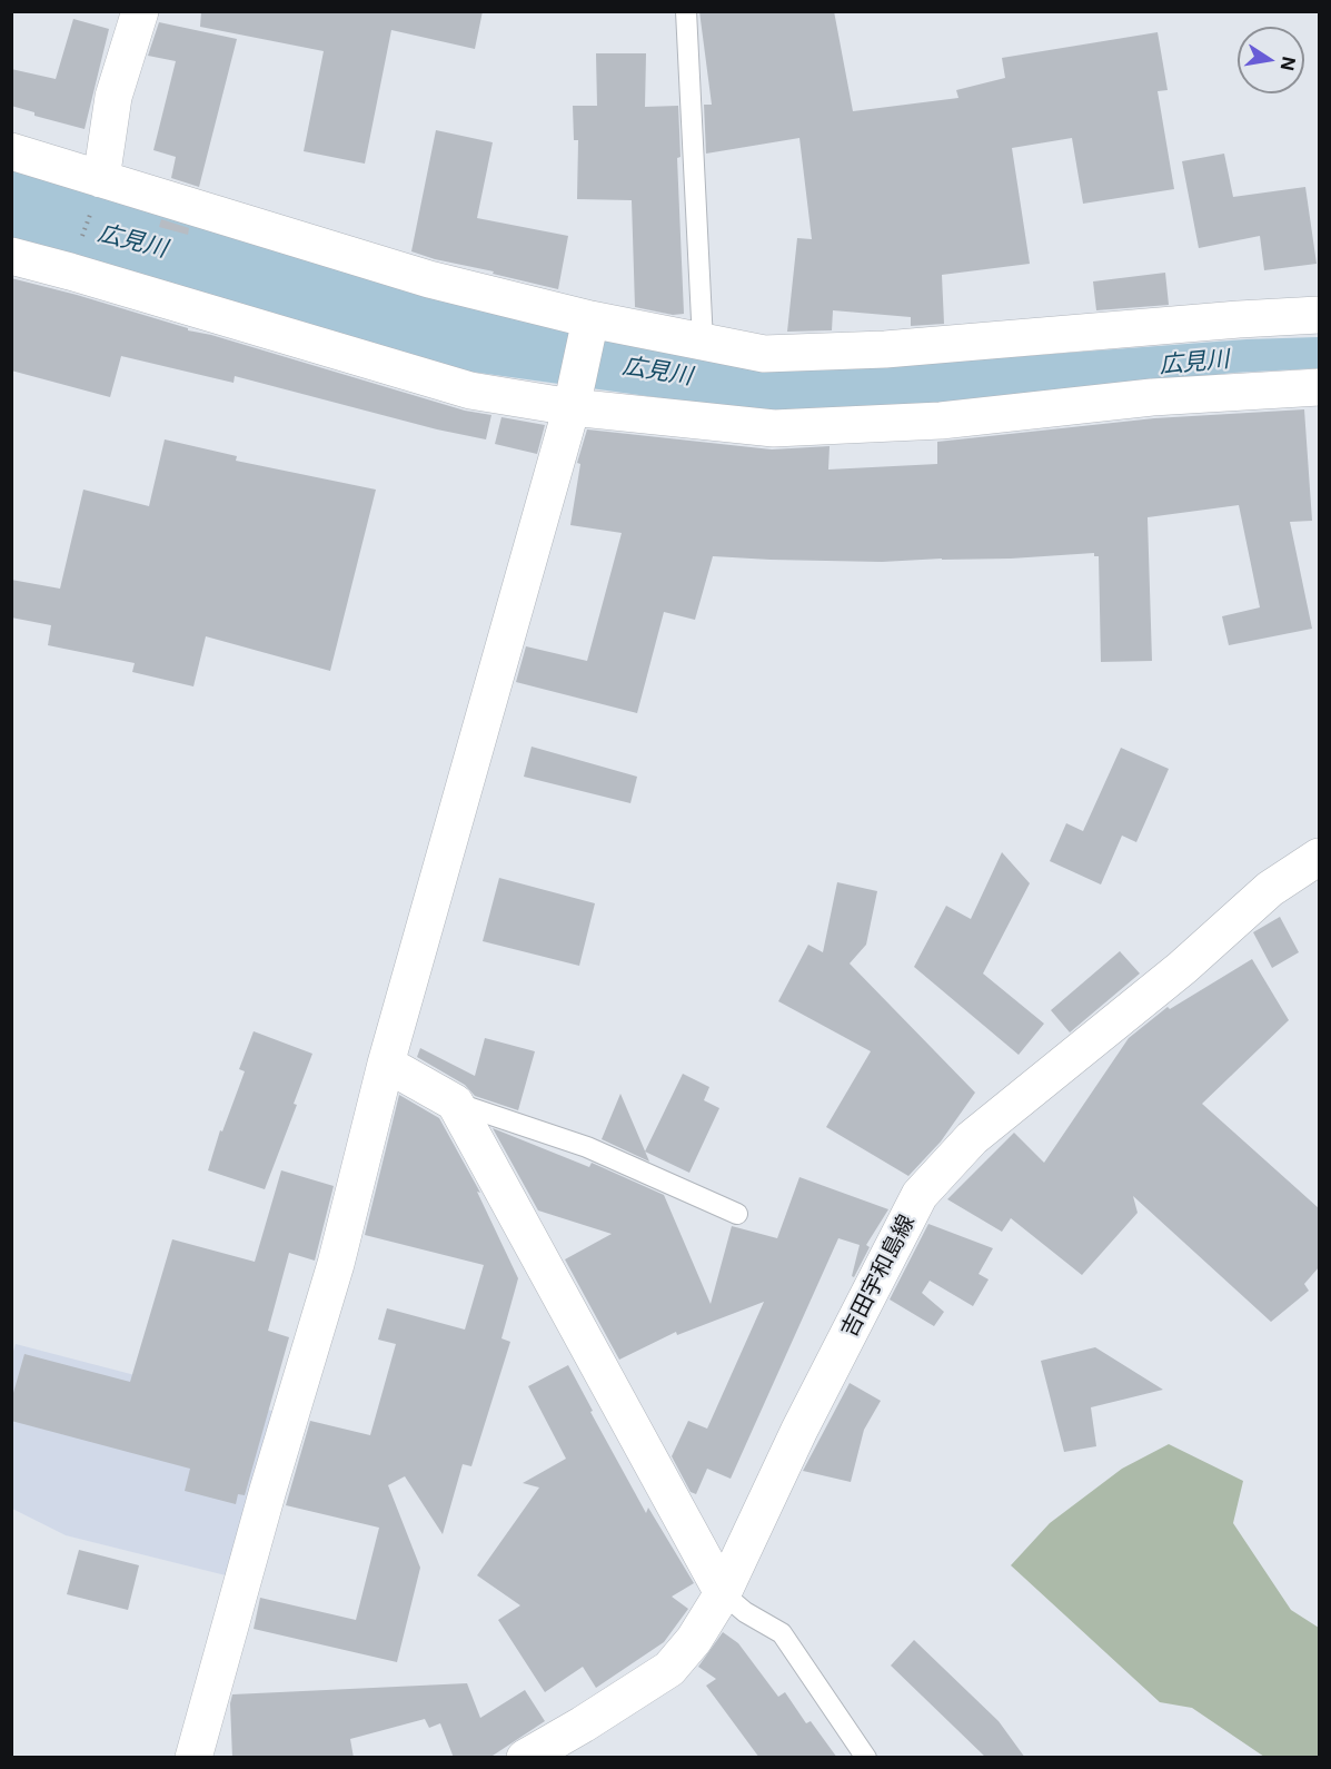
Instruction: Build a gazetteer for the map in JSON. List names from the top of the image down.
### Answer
{
  "streets": {
    "street": ["吉田宇和島線"]
  },
  "water": ["広見川"],
  "north": "right"
}
